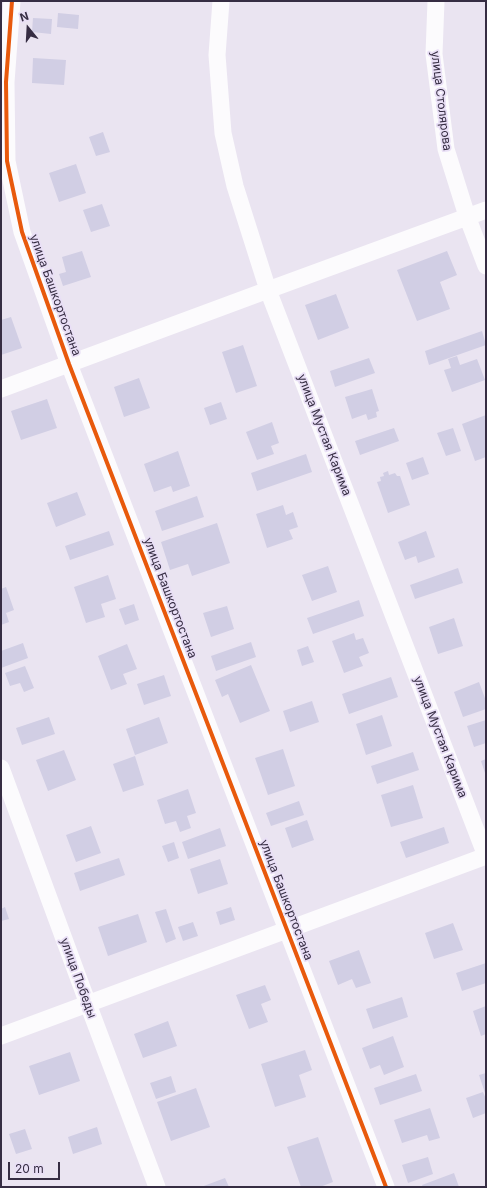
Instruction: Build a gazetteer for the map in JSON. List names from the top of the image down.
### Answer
{
  "streets": {
    "street": [
      "улица Столярова",
      "улица Башкортостана",
      "улица Мустая Карима",
      "улица Победы"
    ]
  },
  "scale_bar": "20 m",
  "north": "top"
}
